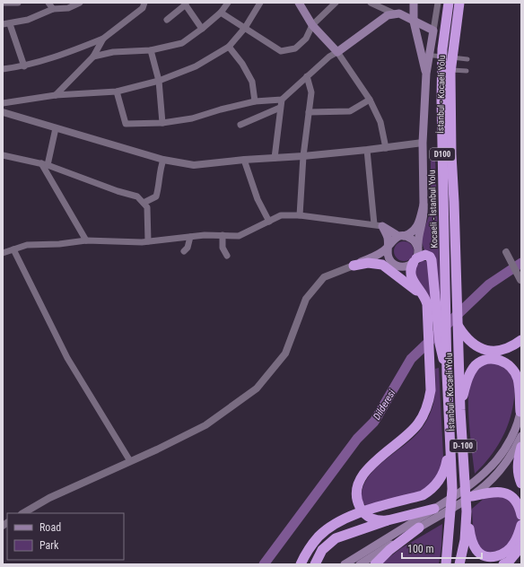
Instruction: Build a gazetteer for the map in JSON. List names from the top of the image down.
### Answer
{
  "streets": {
    "highway": [
      "İstanbul - Kocaeli Yolu",
      "D100",
      "Kocaeli - İstanbul Yolu",
      "D-100"
    ]
  },
  "crossings": [
    ["D100", "Kocaeli - İstanbul Yolu"]
  ],
  "water": ["Dilderesi"],
  "legend": ["Road", "Park"],
  "scale_bar": "100 m"
}
